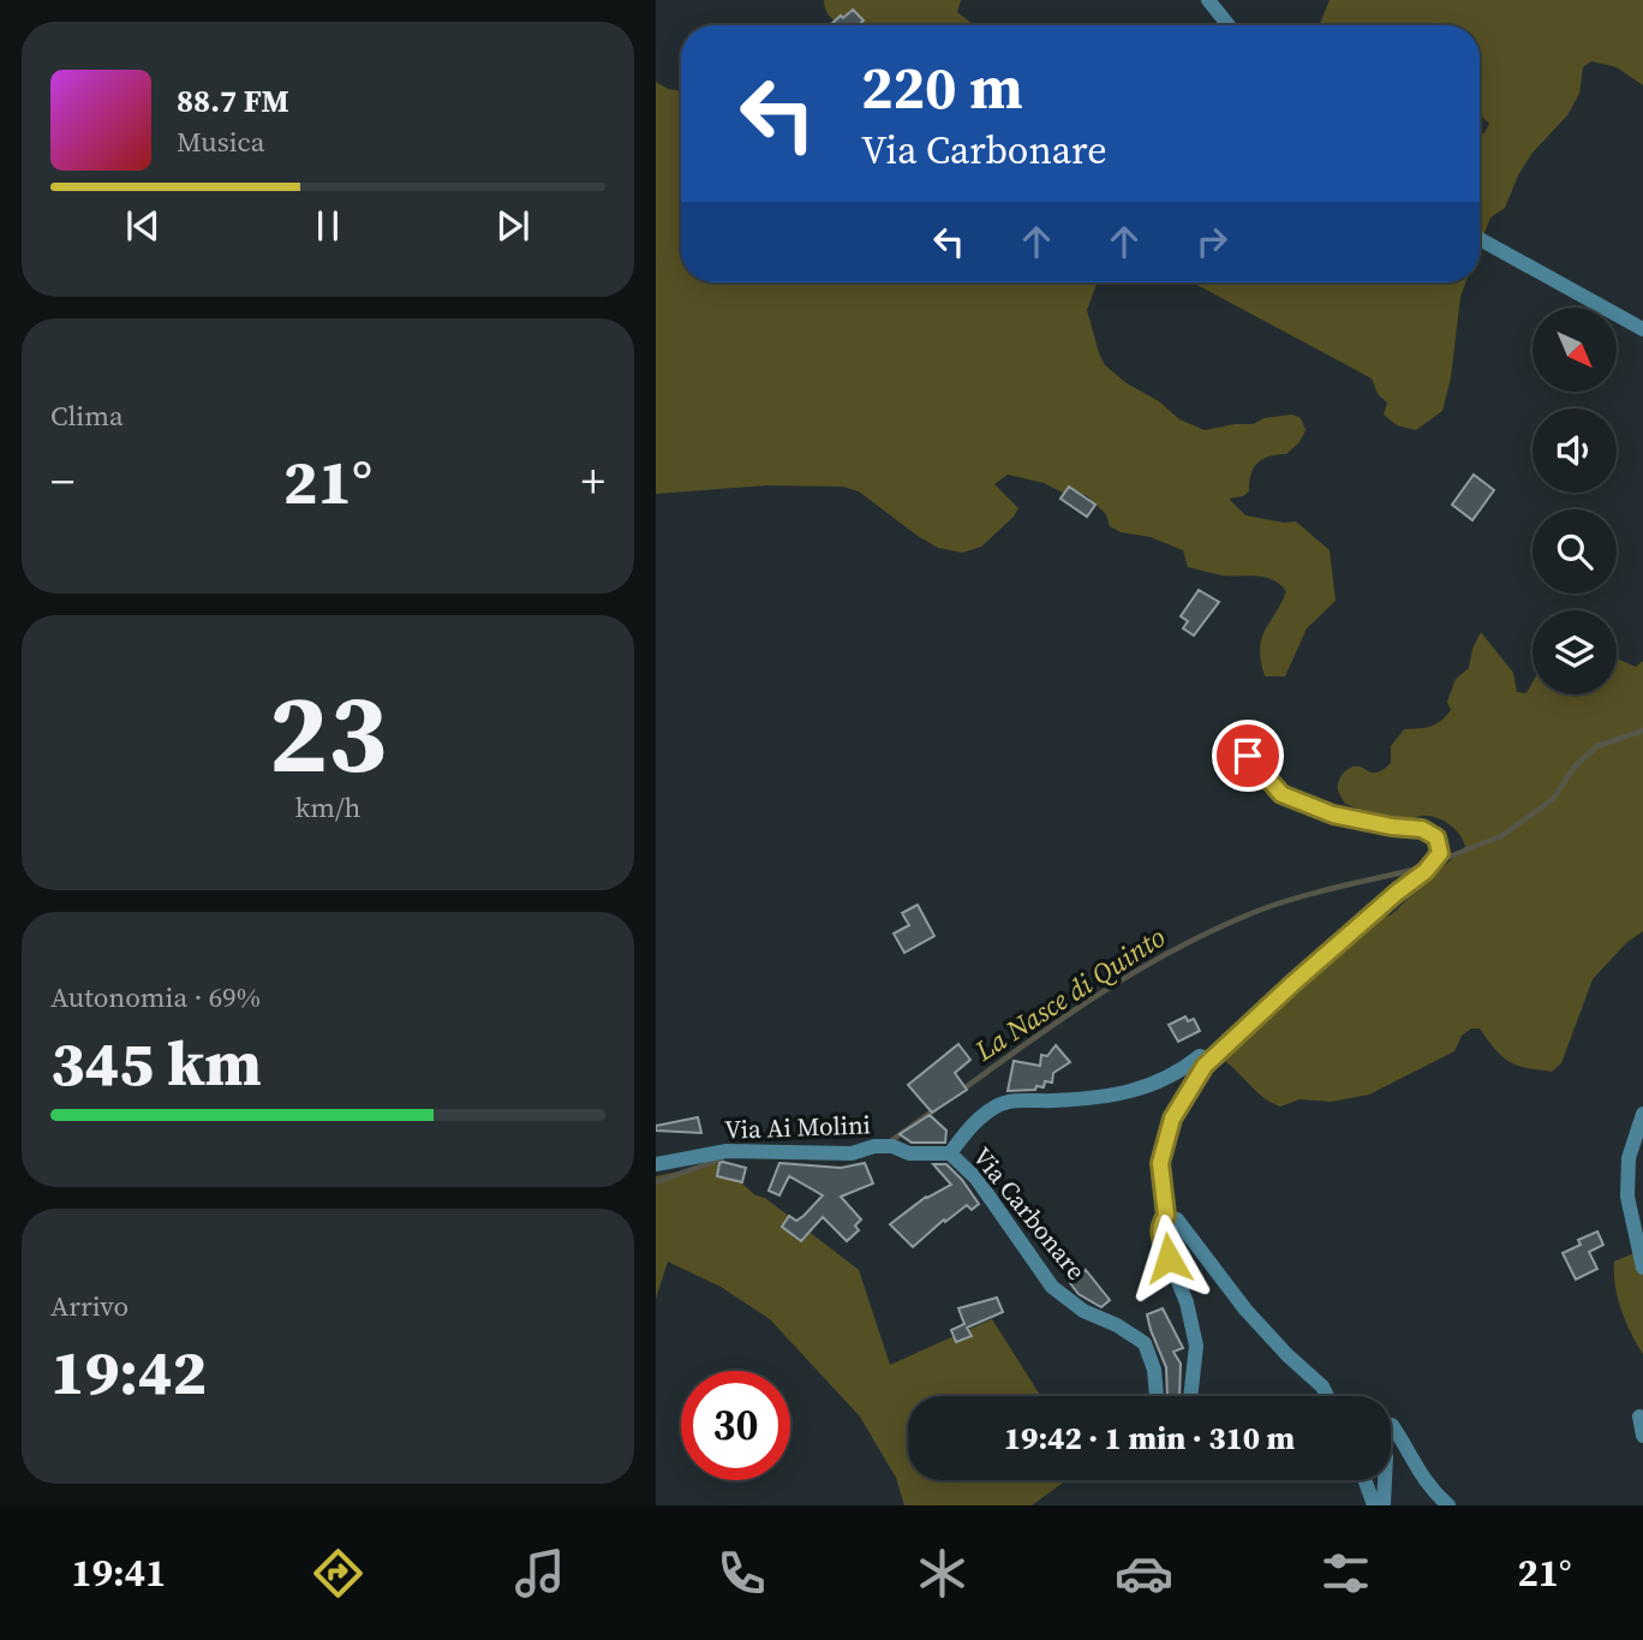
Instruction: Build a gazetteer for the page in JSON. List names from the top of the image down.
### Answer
{
  "streets": {
    "street": ["Via Ai Molini", "Via Carbonare"]
  },
  "crossings": [
    ["Via Ai Molini", "Via Carbonare"]
  ],
  "water": ["La Nasce di Quinto"],
  "north": "bottom right",
  "page": {
    "turn": ["220 m", "Via Carbonare"],
    "song": ["88.7 FM", "Musica"],
    "tile": [
      "Clima",
      ["23", "km/h"],
      ["Autonomia · 69%", "345 km"],
      ["Arrivo", "19:42"]
    ],
    "heat": ["−", "21°", "+"],
    "limit": "30",
    "trip": "19:42 · 1 min · 310 m",
    "tabs": ["19:41", "21°"]
  }
}
